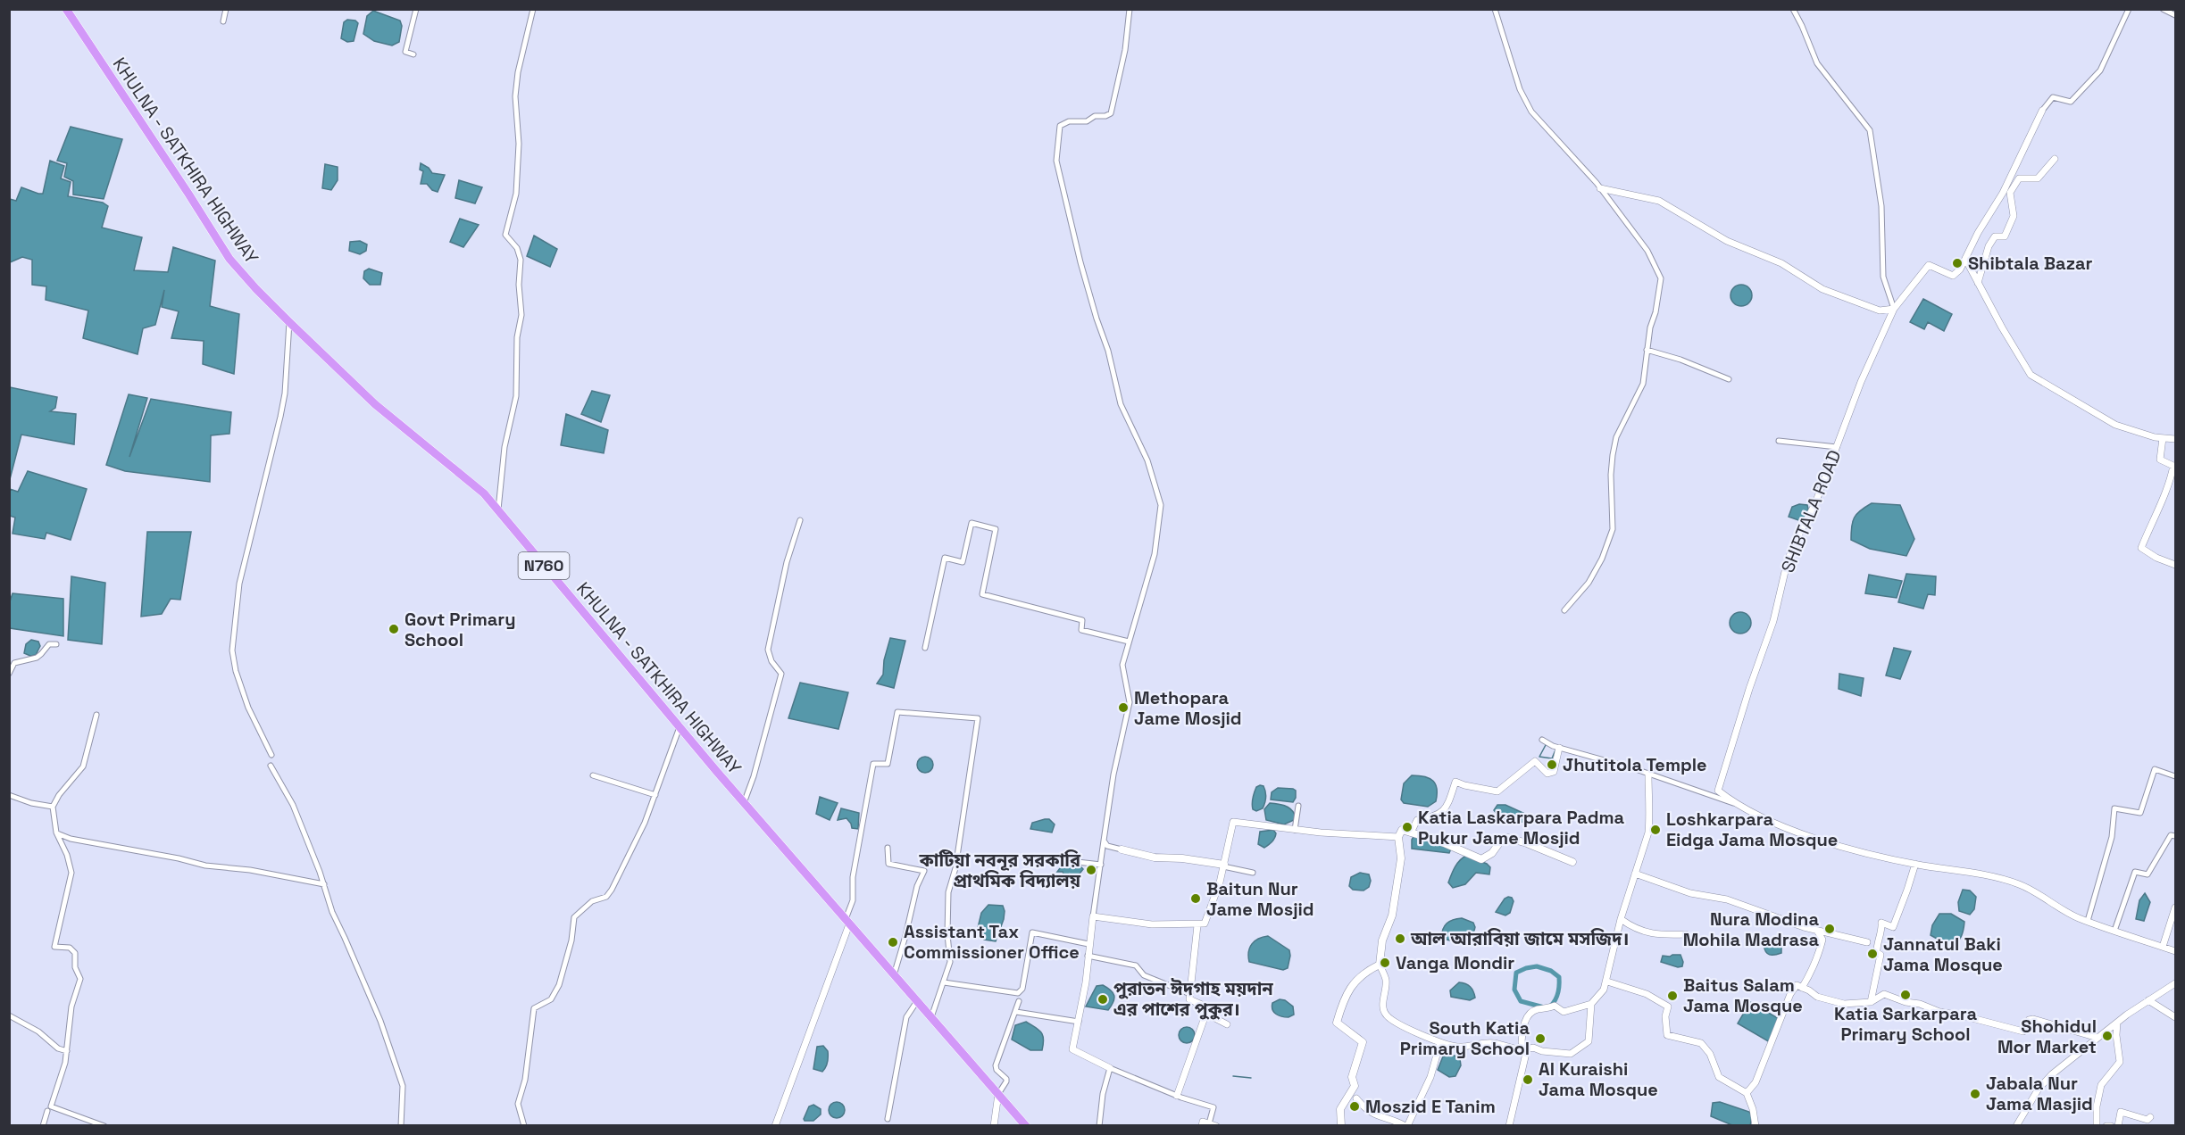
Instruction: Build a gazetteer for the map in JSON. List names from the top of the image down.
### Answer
{
  "streets": {
    "highway": ["KHULNA - SATKHIRA HIGHWAY", "N760"],
    "street": ["SHIBTALA ROAD"]
  },
  "places": [
    "Shibtala Bazar",
    "Govt Primary School",
    "Methopara Jame Mosjid",
    "Jhutitola Temple",
    "Katia Laskarpara Padma Pukur Jame Mosjid",
    "Loshkarpara Eidga Jama Mosque",
    "কাটিয়া নবনূর সরকারি প্রাথমিক বিদ্যালয়",
    "Baitun Nur Jame Mosjid",
    "Nura Modina Mohila Madrasa",
    "আল আরাবিয়া জামে মসজিদ।",
    "Assistant Tax Commissioner Office",
    "Jannatul Baki Jama Mosque",
    "Vanga Mondir",
    "Katia Sarkarpara Primary School",
    "Baitus Salam Jama Mosque",
    "পুরাতন ঈদগাহ ময়দান এর পাশের পুকুর।",
    "Shohidul Mor Market",
    "South Katia Primary School",
    "Al Kuraishi Jama Mosque",
    "Jabala Nur Jama Masjid",
    "Moszid E Tanim"
  ]
}
